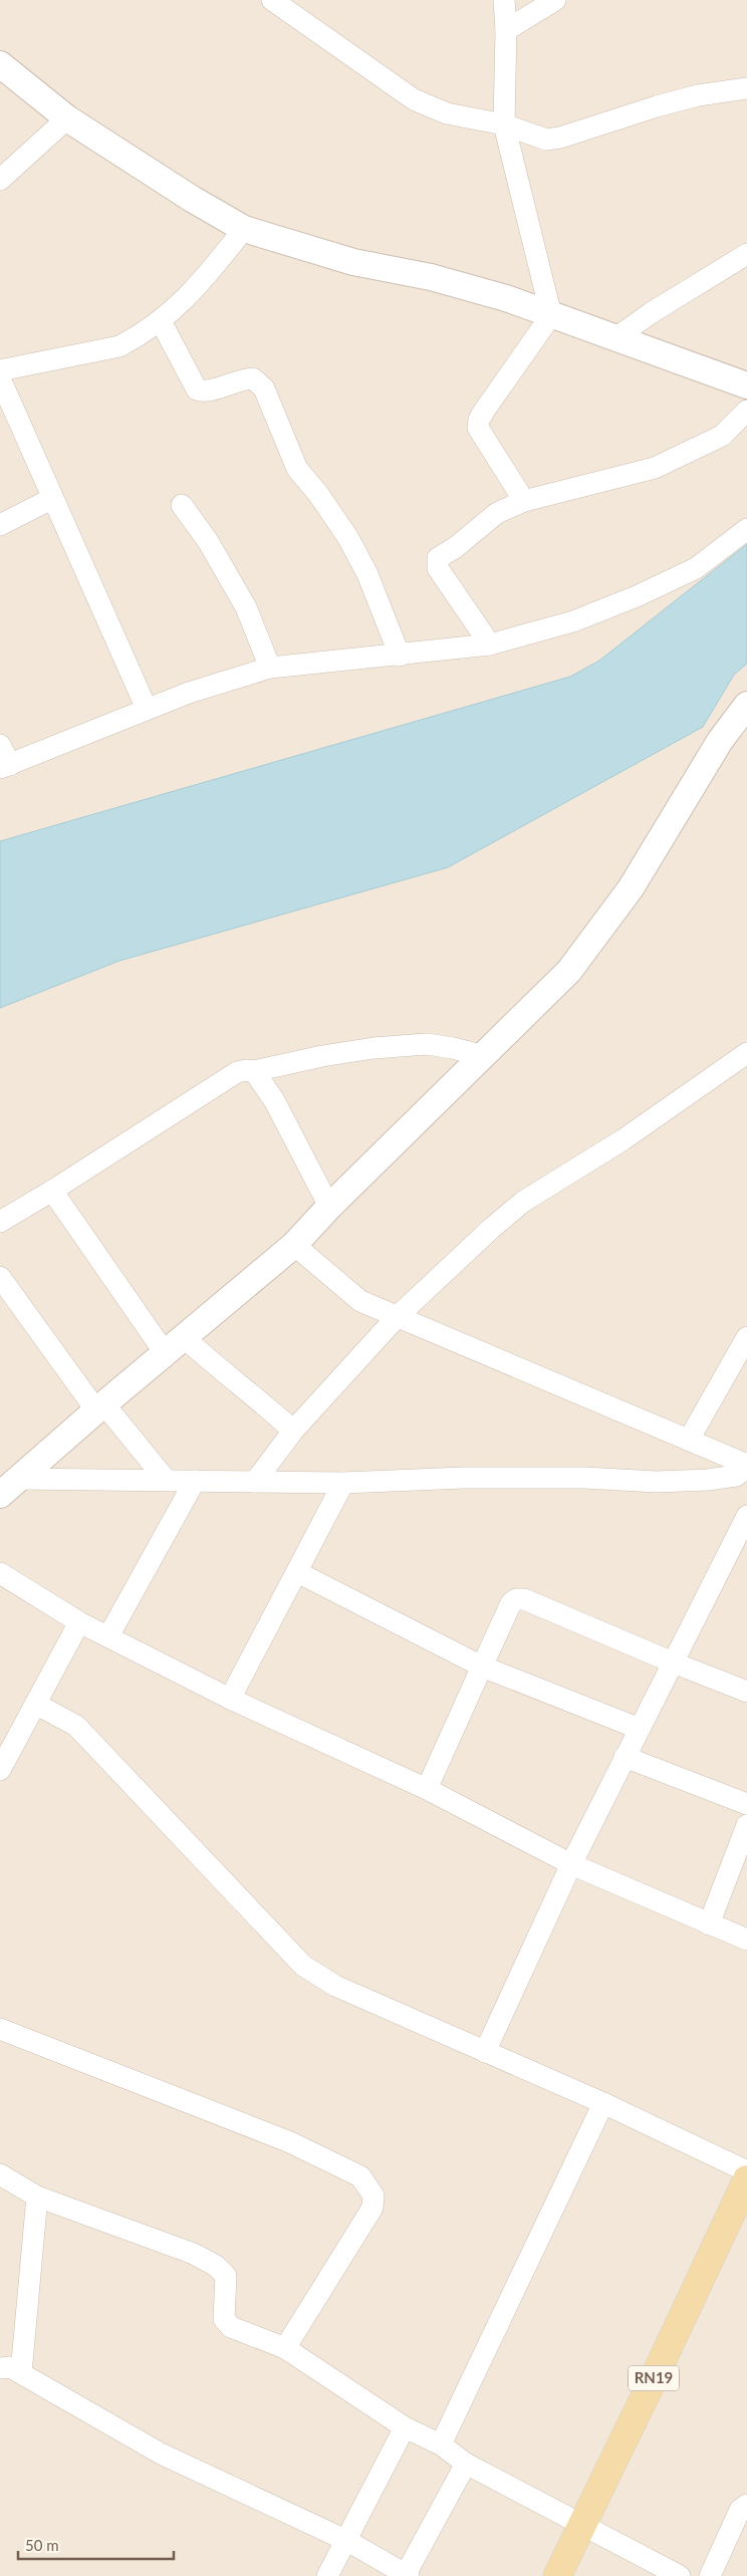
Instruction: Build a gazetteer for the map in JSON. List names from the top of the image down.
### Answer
{
  "streets": {
    "main road": ["RN19"]
  },
  "scale_bar": "50 m"
}
